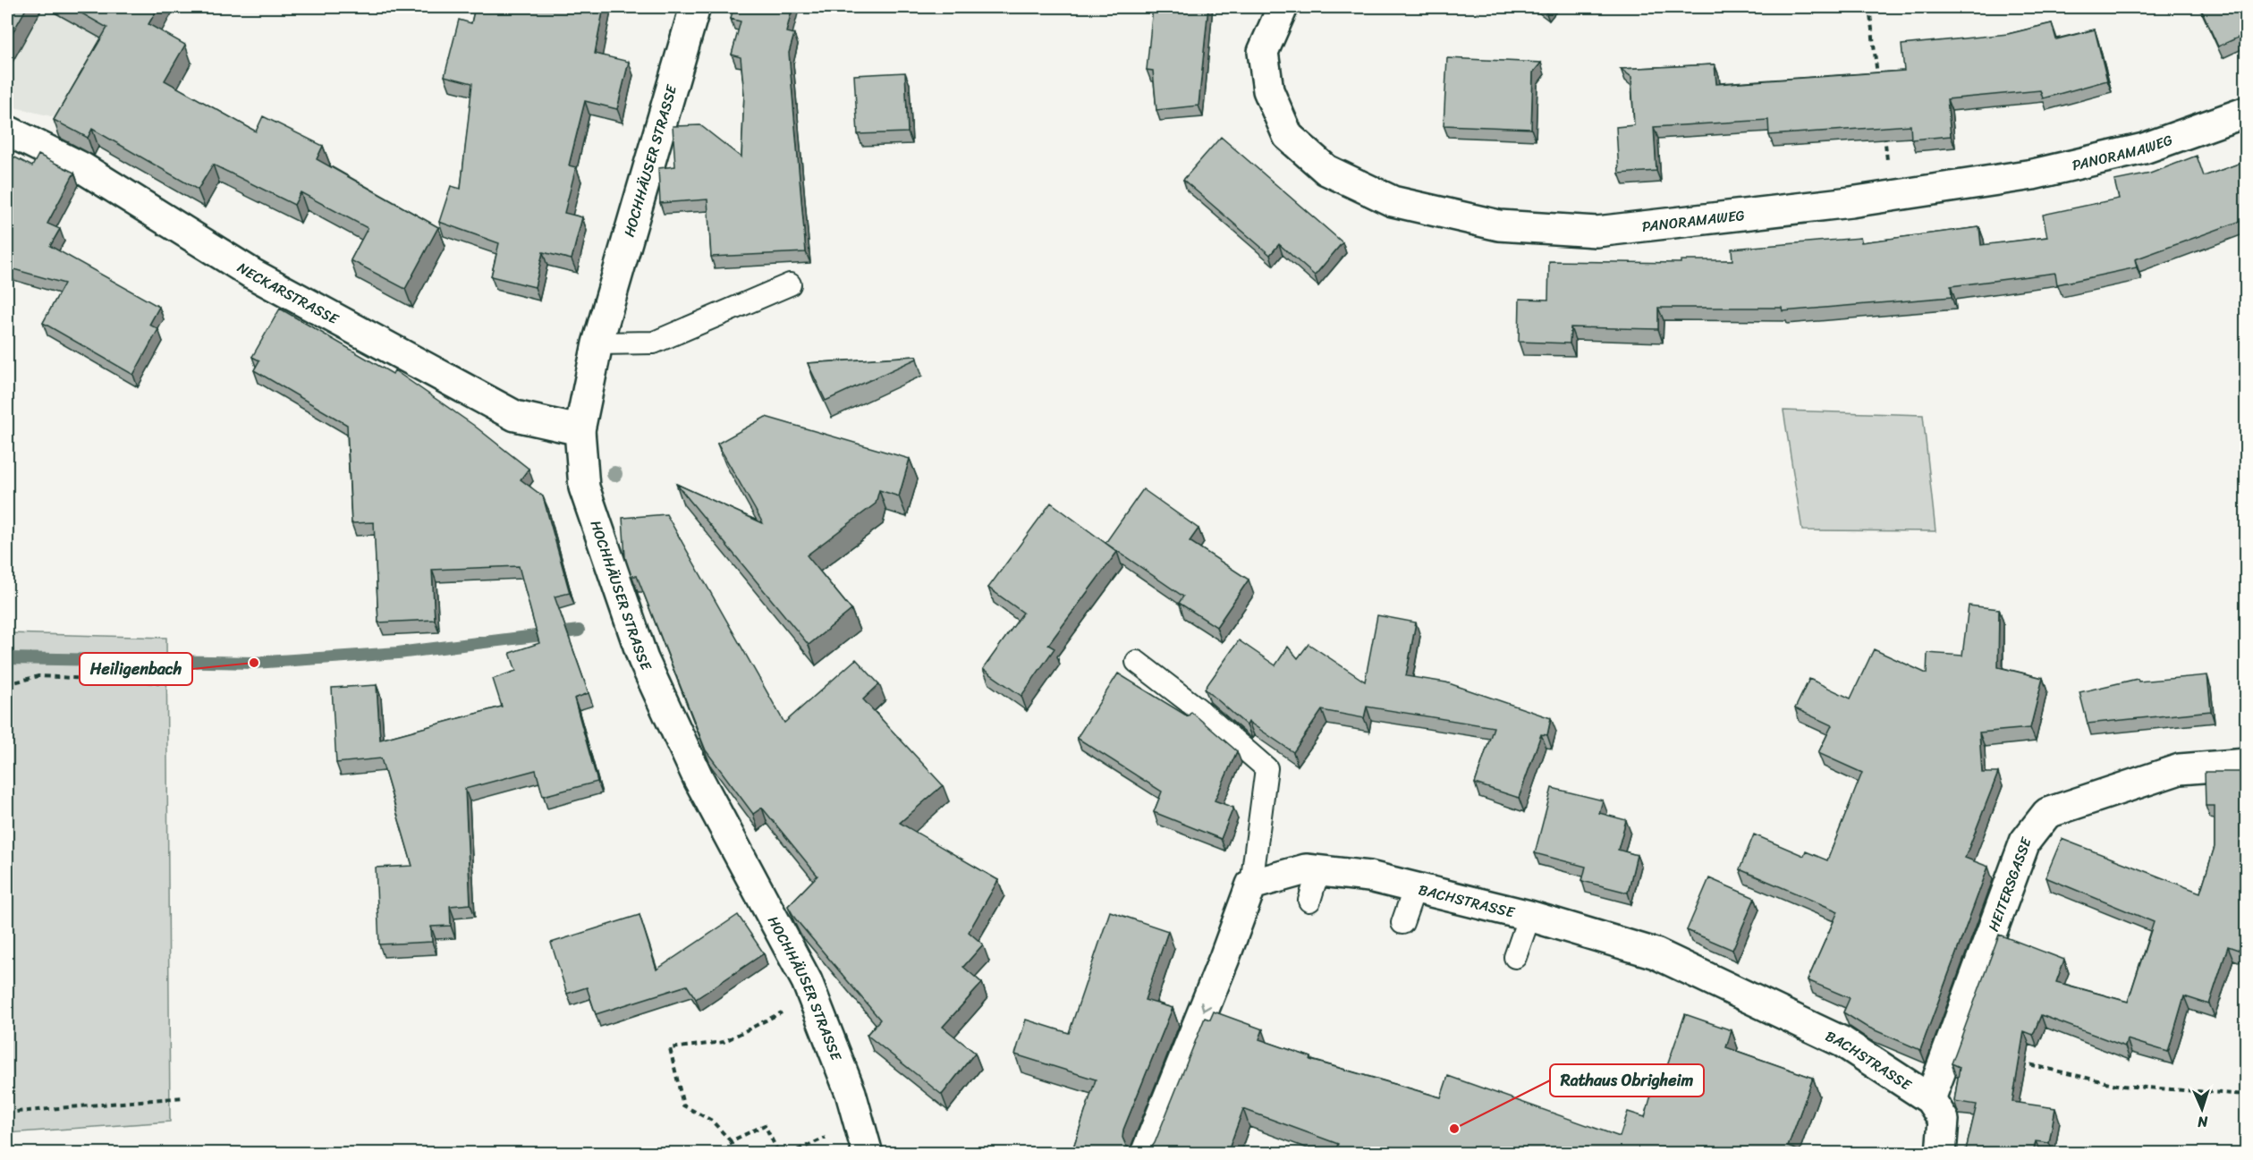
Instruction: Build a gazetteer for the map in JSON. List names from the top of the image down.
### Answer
{
  "streets": {
    "street": [
      "PANORAMAWEG",
      "HOCHHÄUSER STRASSE",
      "NECKARSTRASSE",
      "HEITERSGASSE",
      "BACHSTRASSE"
    ]
  },
  "crossings": [
    ["HOCHHÄUSER STRASSE", "NECKARSTRASSE"],
    ["HEITERSGASSE", "BACHSTRASSE"]
  ],
  "places": ["Heiligenbach", "Rathaus Obrigheim"],
  "north": "bottom"
}
